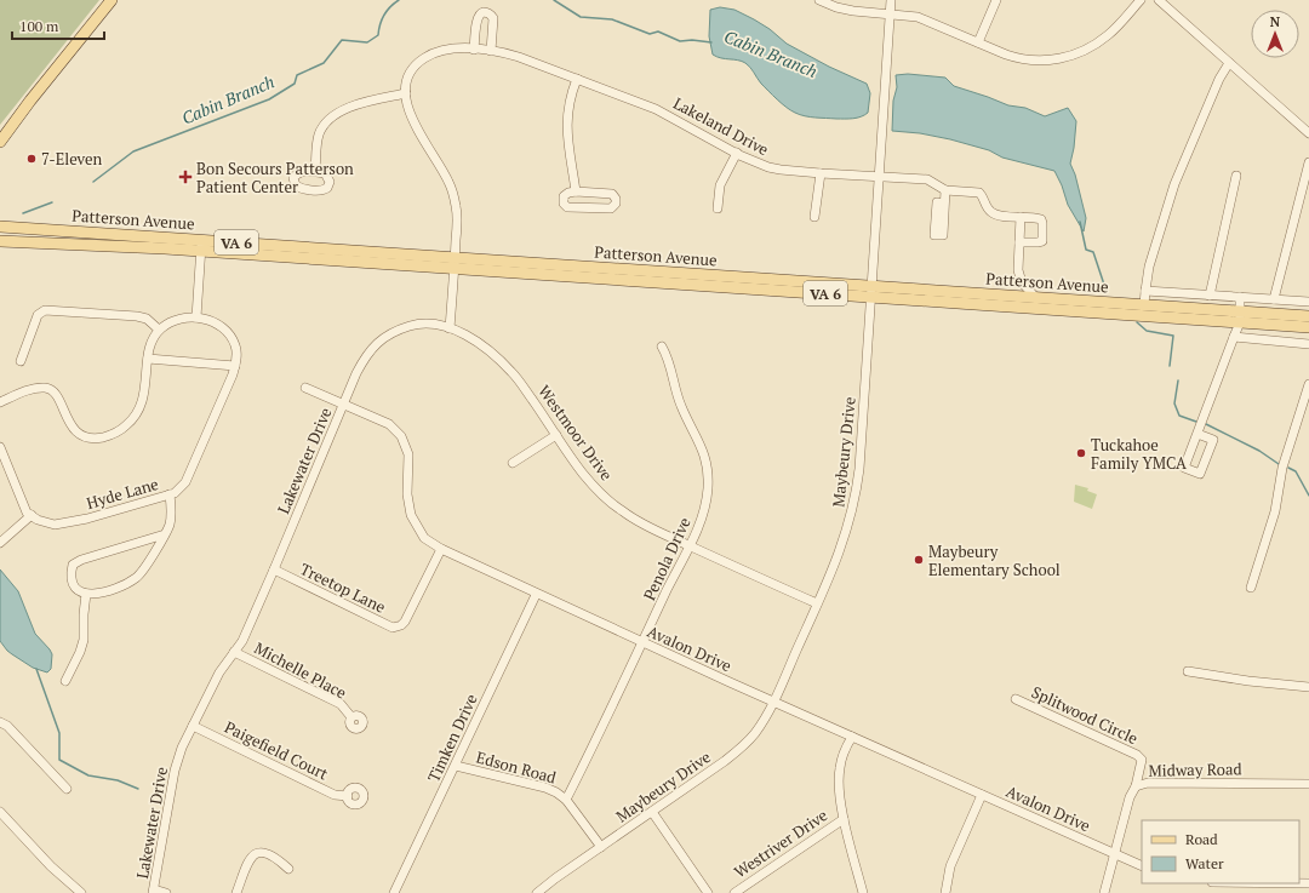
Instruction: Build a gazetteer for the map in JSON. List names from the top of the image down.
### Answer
{
  "streets": {
    "main road": ["Patterson Avenue", "VA 6"],
    "street": [
      "Lakeland Drive",
      "Westmoor Drive",
      "Maybeury Drive",
      "Lakewater Drive",
      "Hyde Lane",
      "Penola Drive",
      "Treetop Lane",
      "Avalon Drive",
      "Michelle Place",
      "Splitwood Circle",
      "Timken Drive",
      "Paigefield Court",
      "Edson Road",
      "Midway Road",
      "Westriver Drive"
    ]
  },
  "crossings": [
    ["Lakeland Drive", "Maybeury Drive"],
    ["Patterson Avenue", "Maybeury Drive"],
    ["Westmoor Drive", "Maybeury Drive"],
    ["Westmoor Drive", "Lakewater Drive"],
    ["Westmoor Drive", "Penola Drive"],
    ["Maybeury Drive", "Avalon Drive"],
    ["Maybeury Drive", "Edson Road"],
    ["Lakewater Drive", "Treetop Lane"],
    ["Lakewater Drive", "Avalon Drive"],
    ["Lakewater Drive", "Michelle Place"],
    ["Lakewater Drive", "Paigefield Court"],
    ["Penola Drive", "Avalon Drive"],
    ["Penola Drive", "Edson Road"],
    ["Treetop Lane", "Avalon Drive"],
    ["Avalon Drive", "Timken Drive"],
    ["Avalon Drive", "Midway Road"],
    ["Splitwood Circle", "Midway Road"],
    ["Timken Drive", "Edson Road"]
  ],
  "water": ["Cabin Branch"],
  "places": {
    "other": ["7-Eleven", "Tuckahoe Family YMCA", "Maybeury Elementary School"],
    "health": ["Bon Secours Patterson Patient Center"]
  },
  "legend": ["Road", "Water"],
  "scale_bar": "100 m",
  "north": "top"
}
